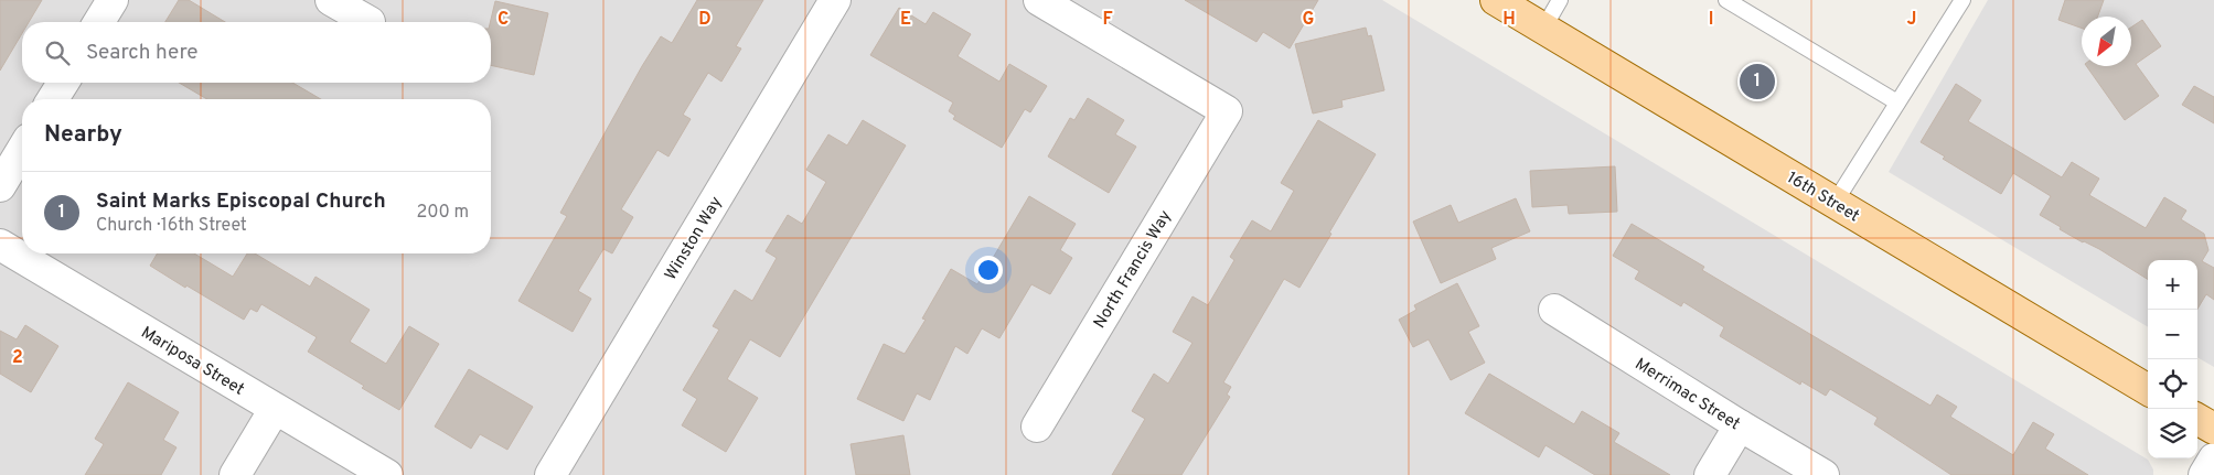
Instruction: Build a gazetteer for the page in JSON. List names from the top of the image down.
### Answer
{
  "streets": {
    "main road": ["16th Street"],
    "street": [
      "Winston Way",
      "North Francis Way",
      "Mariposa Street",
      "Merrimac Street"
    ]
  },
  "north": "bottom left",
  "page": {
    "search": "Search here",
    "pins": "1",
    "heading": "Nearby",
    "list": [
      {
        "mark": "1",
        "name": "Saint Marks Episcopal Church",
        "note": "Church · 16th Street",
        "value": "200 m"
      }
    ],
    "map_buttons": ["+", "−"]
  },
  "grid": {
    "columns": [
      "C",
      "D",
      "E",
      "F",
      "G",
      "H",
      "I",
      "J"
    ],
    "rows": ["2"]
  }
}
